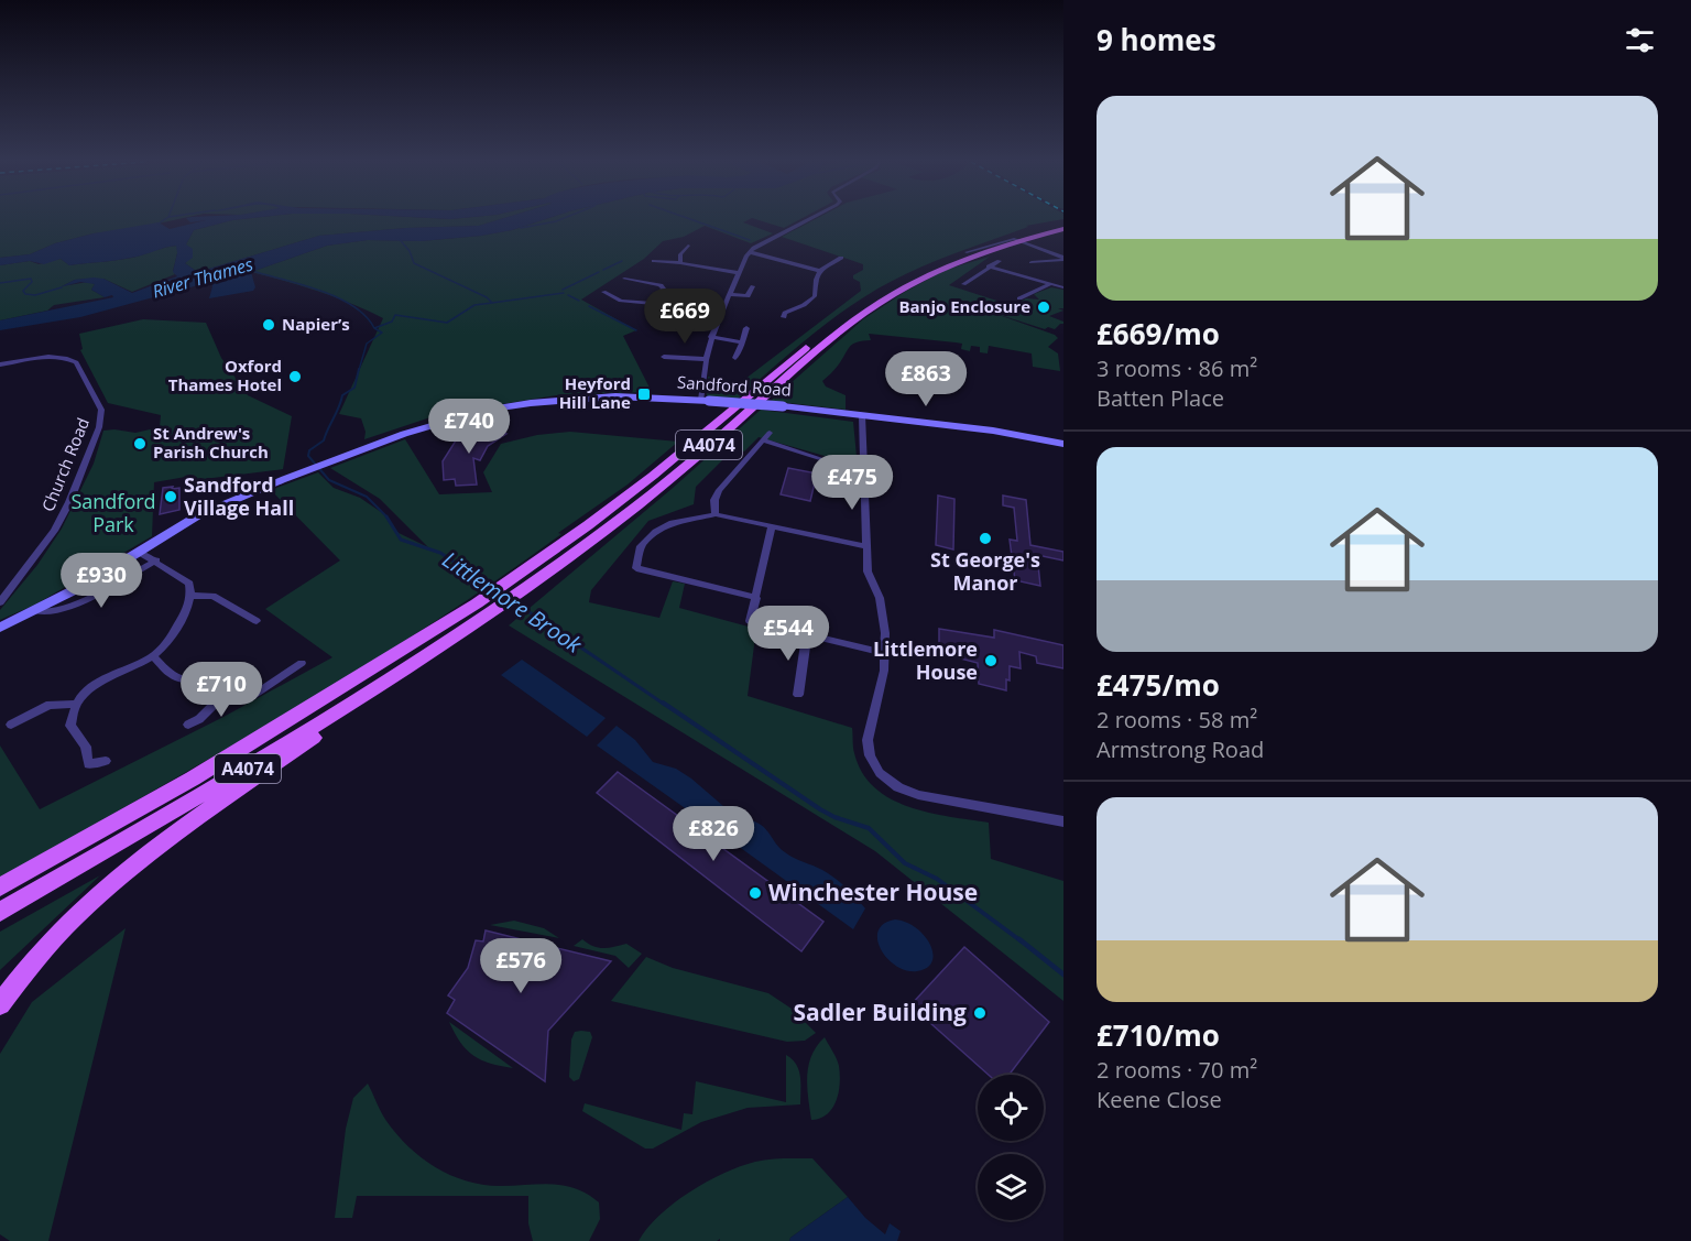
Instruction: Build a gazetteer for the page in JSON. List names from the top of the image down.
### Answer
{
  "streets": {
    "main road": ["A4074"],
    "street": ["Sandford Road", "Church Road"]
  },
  "water": ["River Thames", "Littlemore Brook"],
  "parks": ["Sandford Park"],
  "places": {
    "other": [
      "Banjo Enclosure",
      "Napier’s",
      "Oxford Thames Hotel",
      "St Andrew's Parish Church",
      "Sandford Village Hall",
      "St George's Manor",
      "Littlemore House",
      "Winchester House",
      "Sadler Building"
    ],
    "transit": ["Heyford Hill Lane"]
  },
  "page": {
    "heading": "9 homes",
    "list": [
      {
        "name": "£669/mo",
        "note": "3 rooms · 86 m² · Batten Place"
      },
      {
        "name": "£475/mo",
        "note": "2 rooms · 58 m² · Armstrong Road"
      },
      {
        "name": "£710/mo",
        "note": "2 rooms · 70 m² · Keene Close"
      }
    ],
    "price": [
      "£669",
      "£863",
      "£740",
      "£475",
      "£930",
      "£544",
      "£710",
      "£826",
      "£576"
    ]
  }
}
